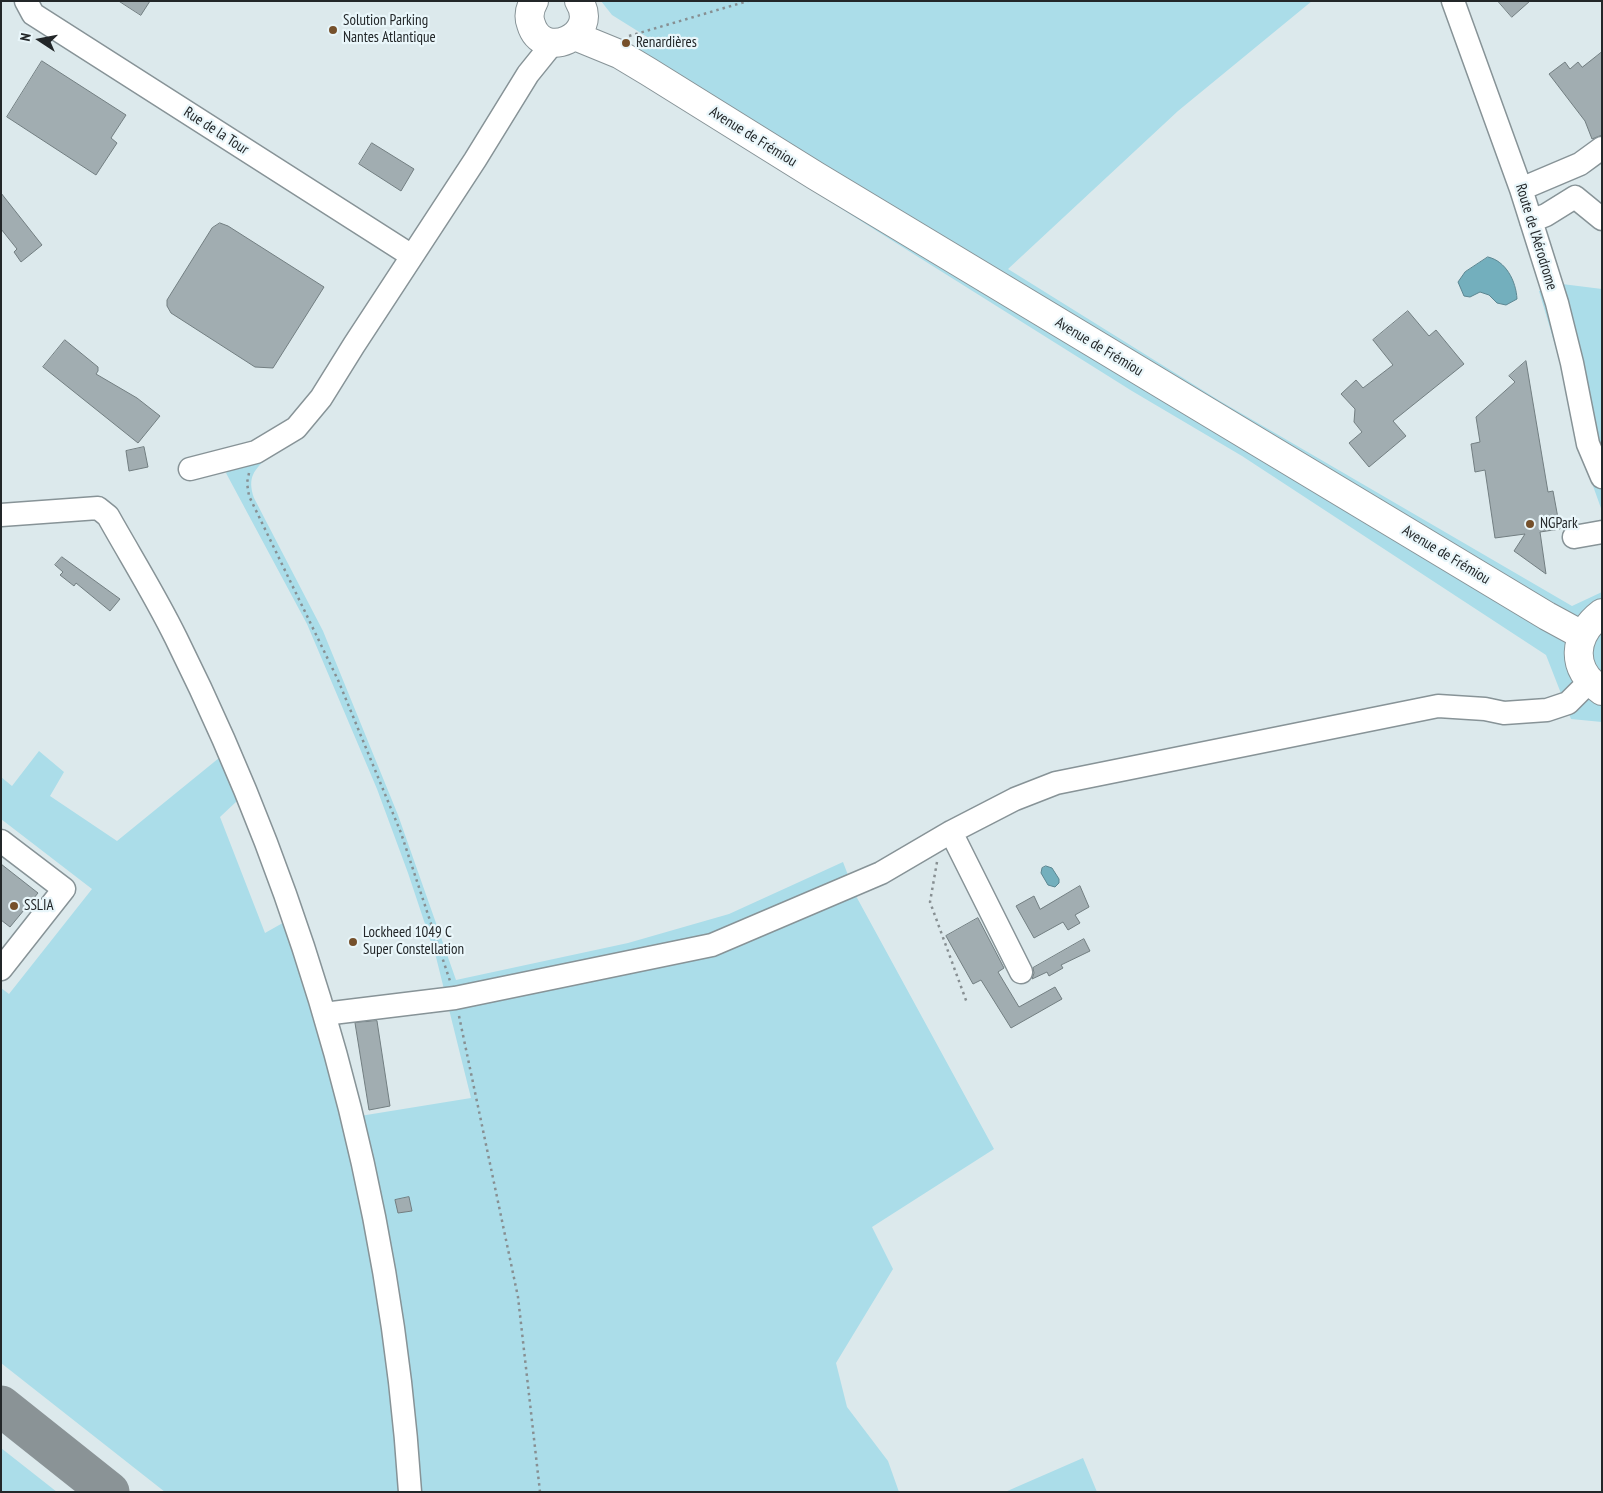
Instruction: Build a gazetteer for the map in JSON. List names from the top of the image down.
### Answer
{
  "streets": {
    "main road": ["Avenue de Frémiou"],
    "street": ["Rue de la Tour", "Route de l'Aérodrome"]
  },
  "places": [
    "Solution Parking Nantes Atlantique",
    "Renardières",
    "NGPark",
    "SSLIA",
    "Lockheed 1049 C Super Constellation"
  ],
  "north": "left"
}
